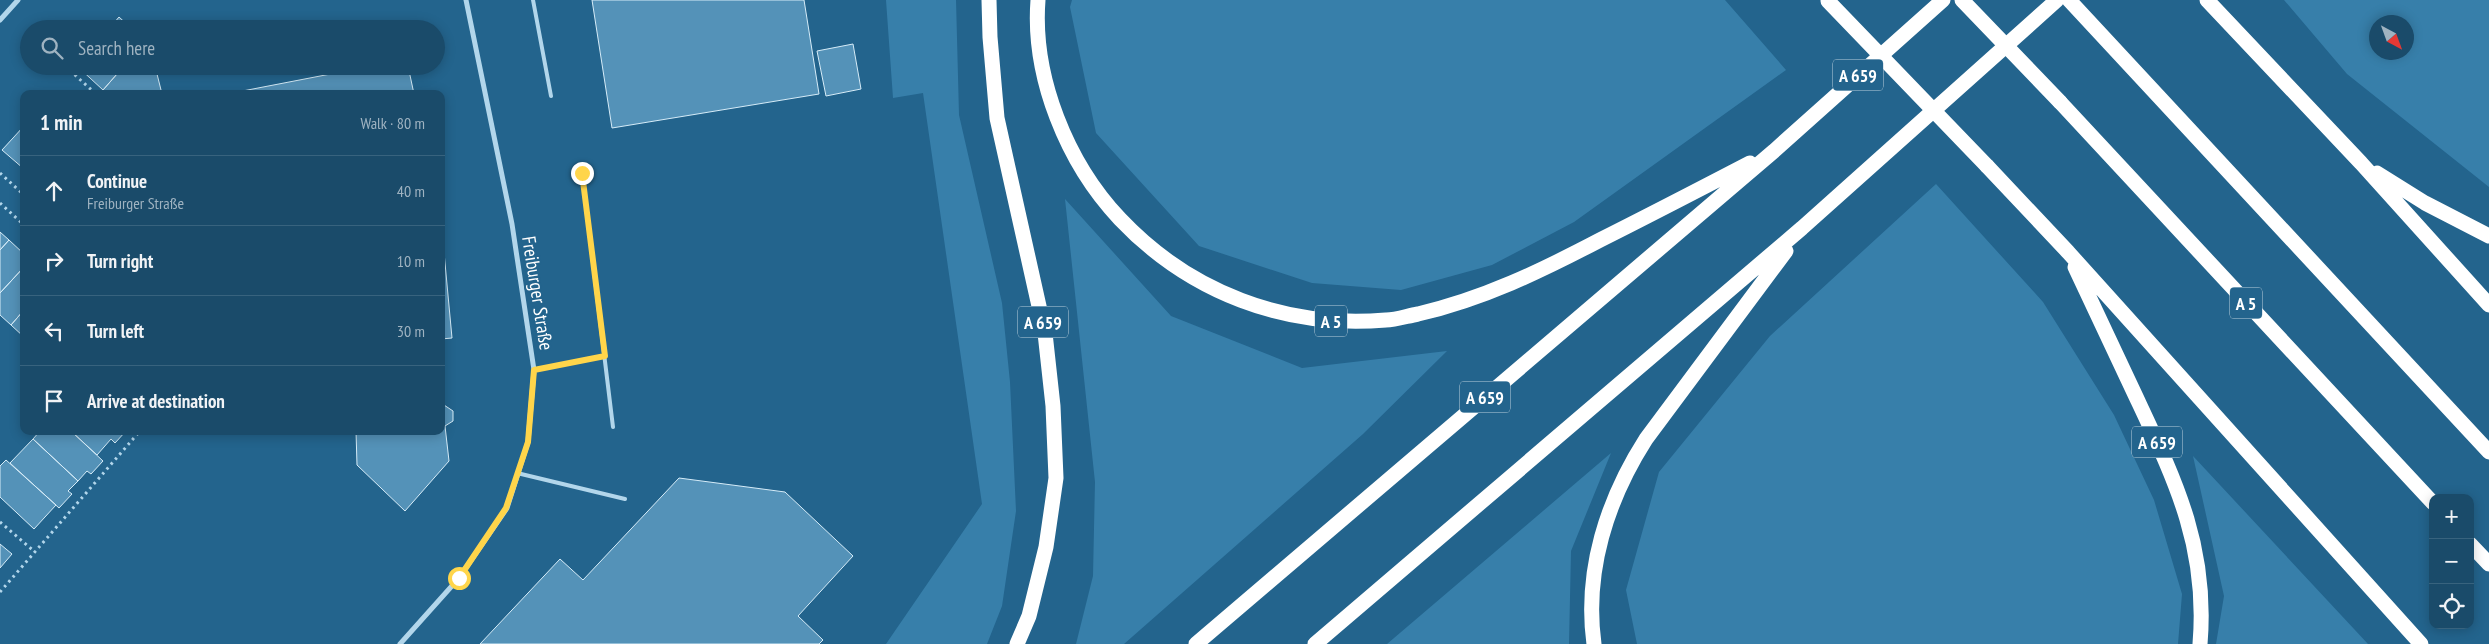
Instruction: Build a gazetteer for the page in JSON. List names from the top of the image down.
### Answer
{
  "streets": {
    "highway": ["A 659", "A 5"],
    "street": ["Freiburger Straße"]
  },
  "crossings": [
    ["A 659", "A 5"]
  ],
  "north": "bottom right",
  "page": {
    "search": "Search here",
    "heading": ["1 min", "Walk · 80 m"],
    "list": [
      ["Continue", "Freiburger Straße", "40 m"],
      ["Turn right", "10 m"],
      ["Turn left", "30 m"],
      "Arrive at destination"
    ],
    "map_buttons": ["+", "−"]
  }
}
